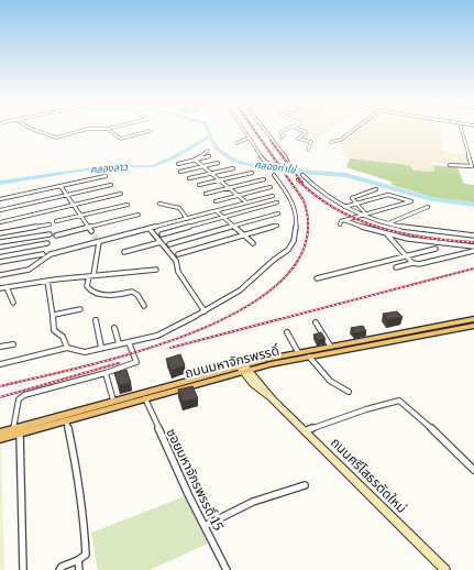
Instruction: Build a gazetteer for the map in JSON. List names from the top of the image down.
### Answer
{
  "streets": {
    "main road": ["ถนนมหาจักรพรรดิ์"],
    "street": ["ถนนศรีโสธรตัดใหม่", "ซอยมหาจักรพรรดิ์ 15"]
  },
  "crossings": [
    ["ถนนมหาจักรพรรดิ์", "ถนนศรีโสธรตัดใหม่"],
    ["ถนนมหาจักรพรรดิ์", "ซอยมหาจักรพรรดิ์ 15"]
  ],
  "water": ["คลองท่าไข่", "คลองลาว"]
}
